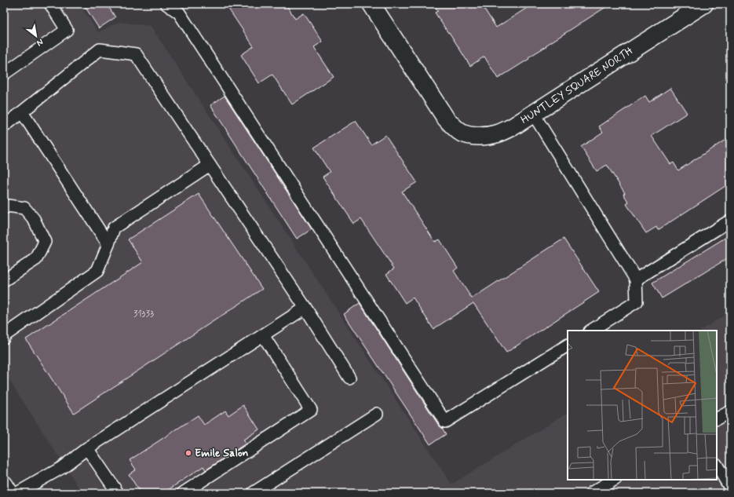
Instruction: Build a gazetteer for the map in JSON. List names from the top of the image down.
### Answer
{
  "streets": {
    "street": ["HUNTLEY SQUARE NORTH"]
  },
  "places": ["Emile Salon"],
  "house_numbers": ["31333"],
  "north": "bottom right"
}
